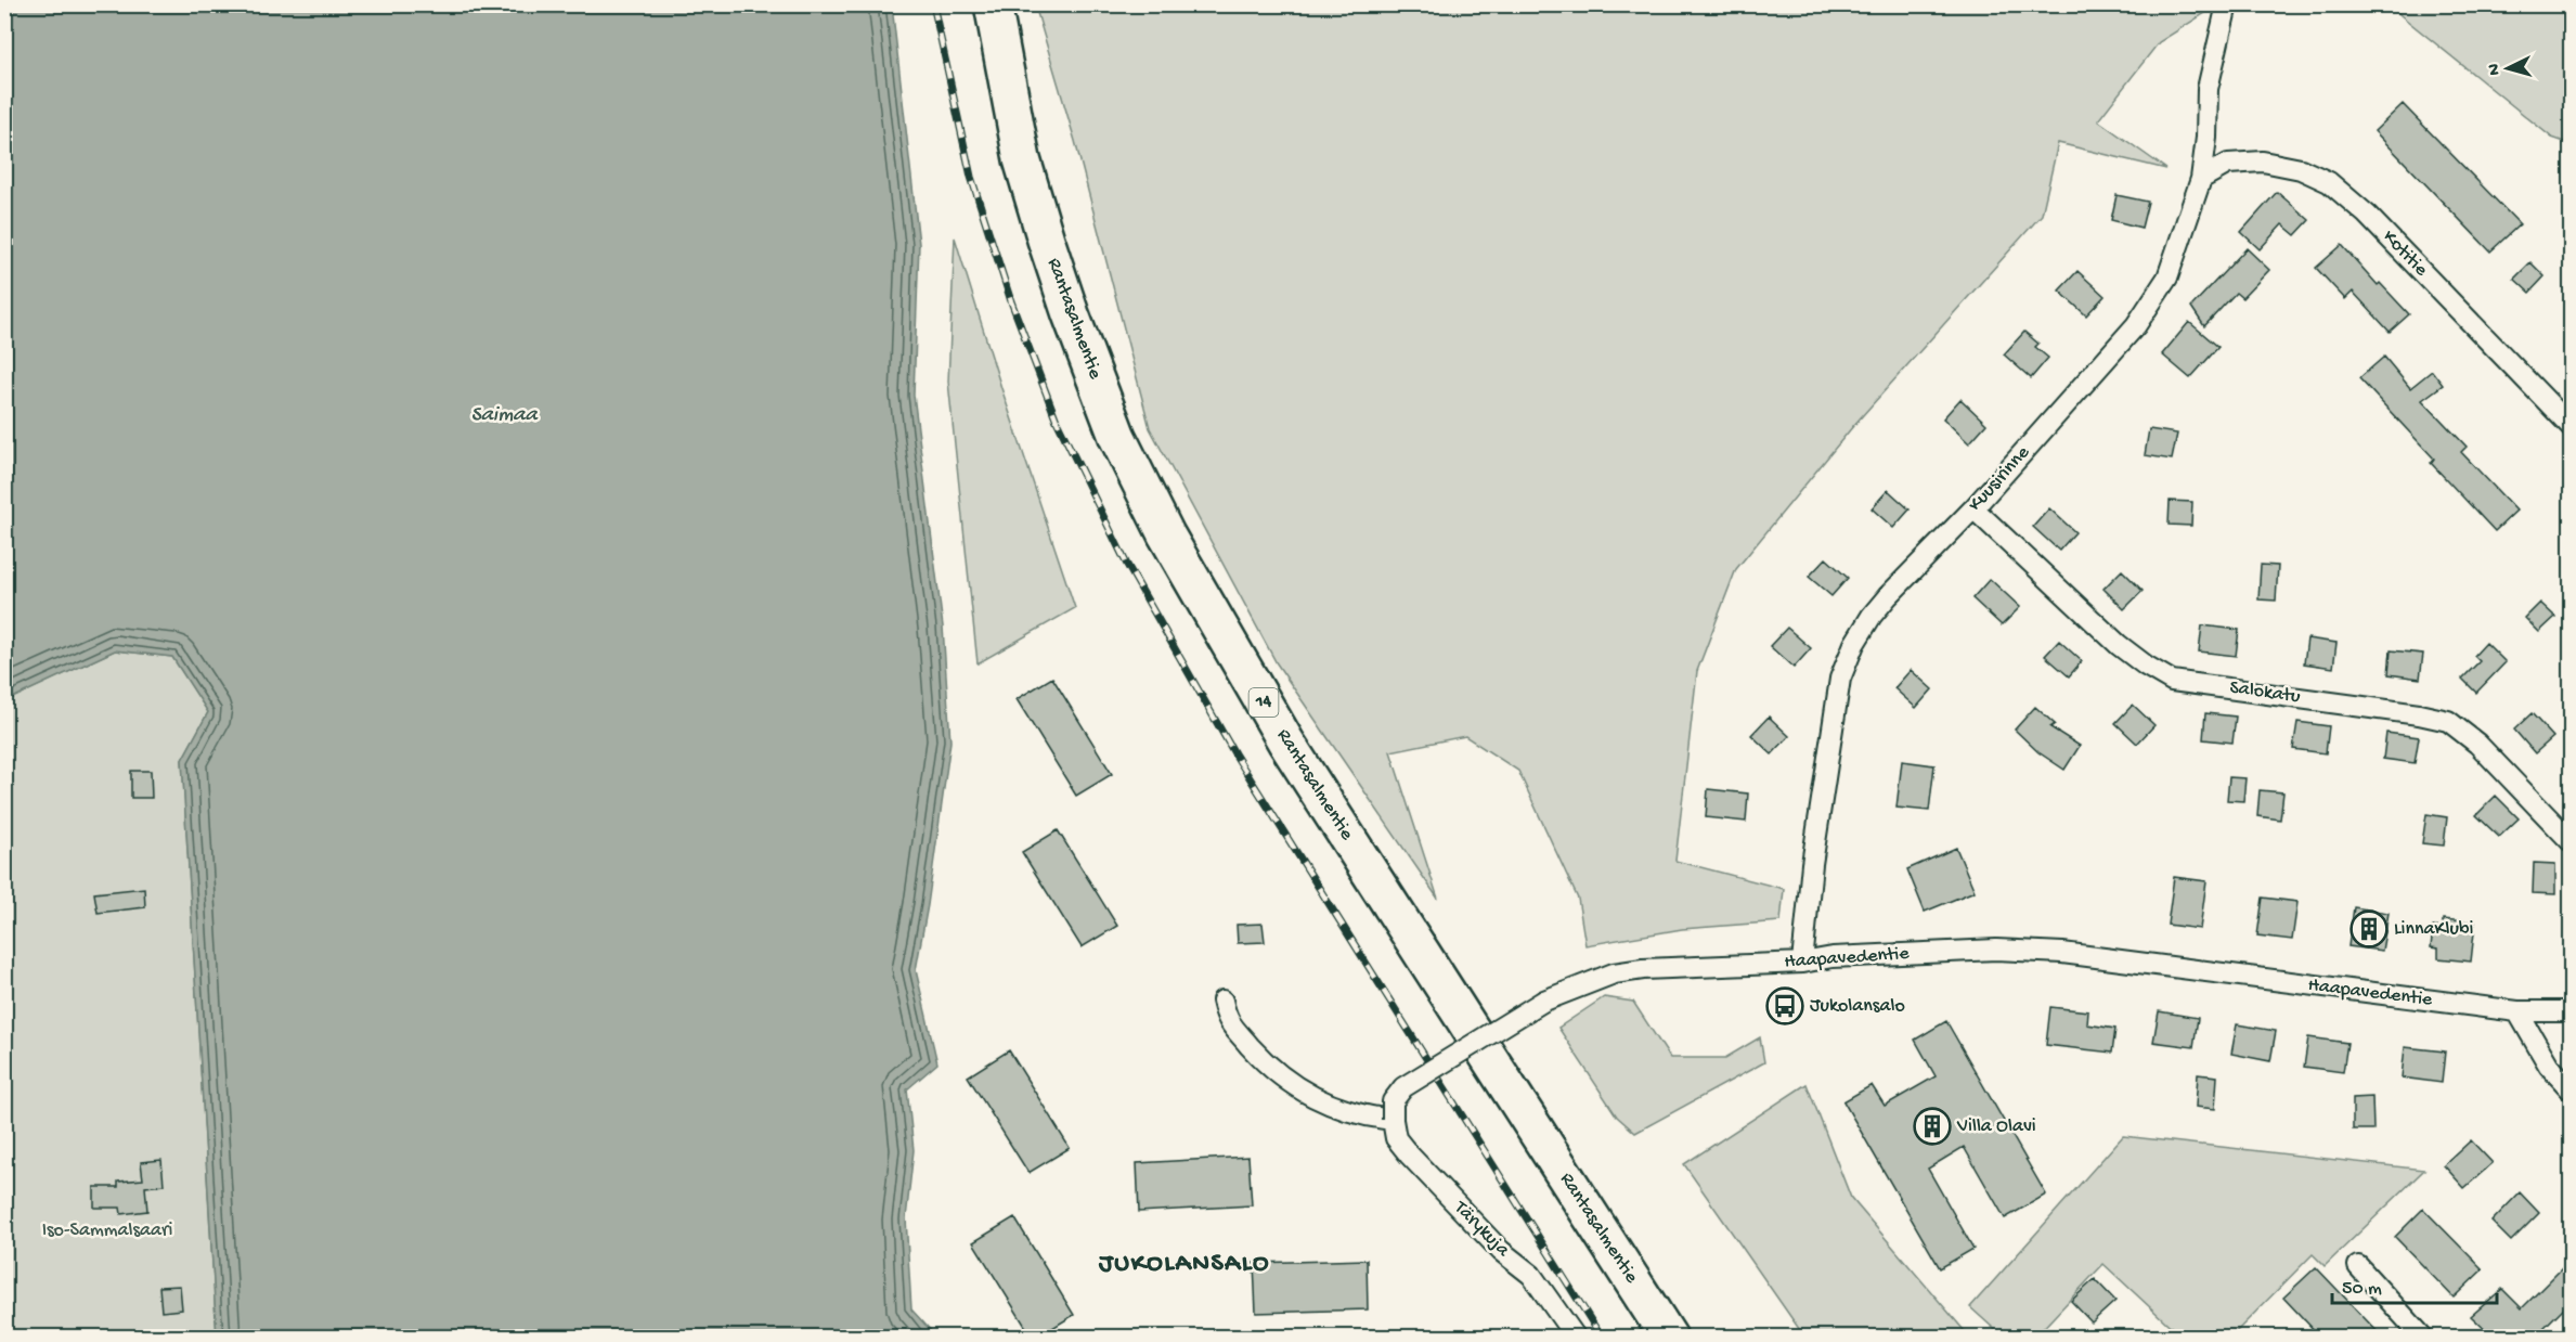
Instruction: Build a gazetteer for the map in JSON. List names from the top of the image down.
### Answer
{
  "streets": {
    "highway": ["Rantasalmentie", "14"],
    "street": [
      "Kotitie",
      "Kuusirinne",
      "Salokatu",
      "Haapavedentie",
      "Tärykuja"
    ]
  },
  "crossings": [
    ["Kotitie", "Kuusirinne"],
    ["Kuusirinne", "Salokatu"],
    ["Kuusirinne", "Haapavedentie"],
    ["Haapavedentie", "Tärykuja"]
  ],
  "districts": ["JUKOLANSALO"],
  "water": ["Saimaa"],
  "parks": ["Iso-Sammalsaari"],
  "places": {
    "building": ["LinnaKlubi", "Villa Olavi"],
    "bus stop": ["Jukolansalo"]
  },
  "scale_bar": "50 m",
  "north": "left"
}
